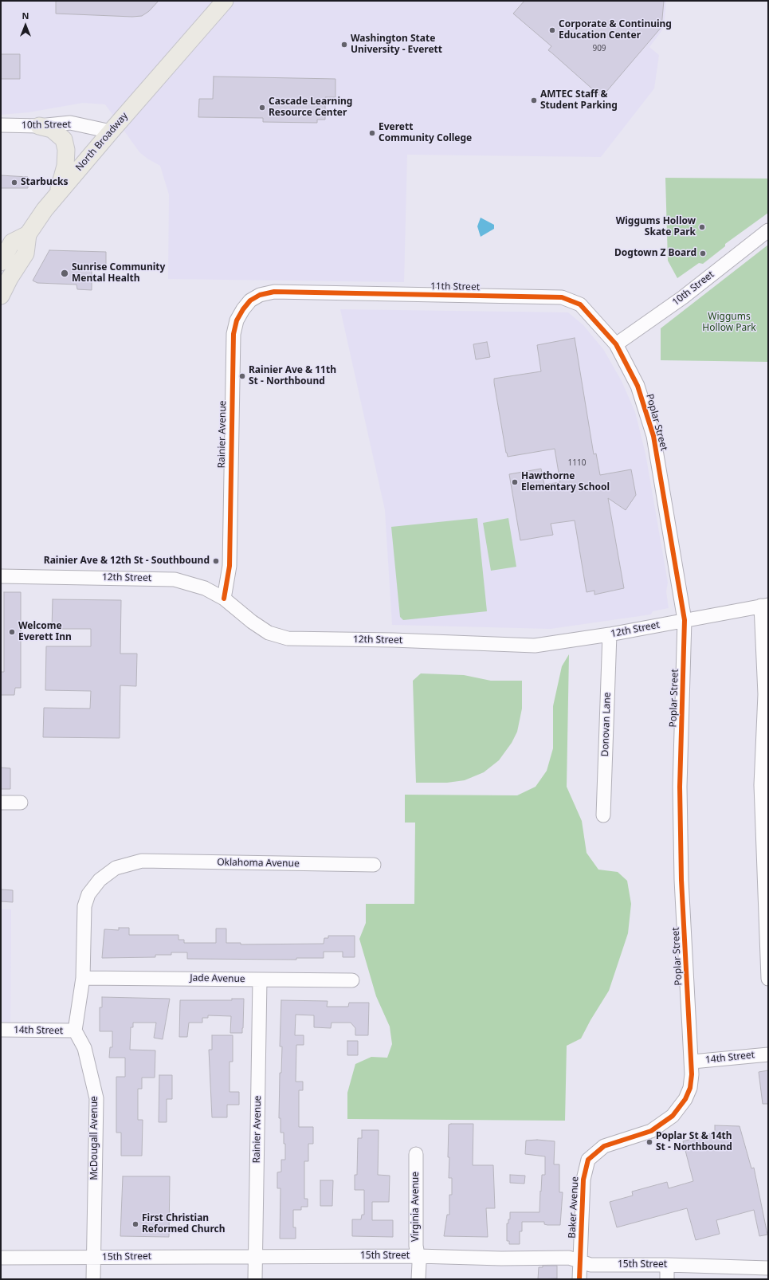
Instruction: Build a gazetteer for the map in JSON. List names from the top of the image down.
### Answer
{
  "streets": {
    "main road": ["North Broadway"],
    "street": [
      "10th Street",
      "11th Street",
      "Poplar Street",
      "Rainier Avenue",
      "12th Street",
      "Donovan Lane",
      "Oklahoma Avenue",
      "Jade Avenue",
      "14th Street",
      "McDougall Avenue",
      "Virginia Avenue",
      "Baker Avenue",
      "15th Street"
    ]
  },
  "crossings": [
    ["10th Street", "North Broadway"],
    ["10th Street", "11th Street"],
    ["10th Street", "Poplar Street"],
    ["11th Street", "Poplar Street"],
    ["11th Street", "Rainier Avenue"],
    ["Poplar Street", "12th Street"],
    ["Poplar Street", "14th Street"],
    ["Poplar Street", "Baker Avenue"],
    ["Rainier Avenue", "12th Street"],
    ["Rainier Avenue", "Jade Avenue"],
    ["Rainier Avenue", "15th Street"],
    ["12th Street", "Donovan Lane"],
    ["Oklahoma Avenue", "Jade Avenue"],
    ["14th Street", "McDougall Avenue"],
    ["14th Street", "Baker Avenue"],
    ["McDougall Avenue", "15th Street"],
    ["Virginia Avenue", "15th Street"],
    ["Baker Avenue", "15th Street"]
  ],
  "parks": ["Wiggums Hollow Park"],
  "places": [
    "Corporate & Continuing Education Center",
    "Washington State University - Everett",
    "AMTEC Staff & Student Parking",
    "Cascade Learning Resource Center",
    "Everett Community College",
    "Starbucks",
    "Wiggums Hollow Skate Park",
    "Dogtown Z Board",
    "Sunrise Community Mental Health",
    "Rainier Ave & 11th St - Northbound",
    "Hawthorne Elementary School",
    "Rainier Ave & 12th St - Southbound",
    "Welcome Everett Inn",
    "Poplar St & 14th St - Northbound",
    "First Christian Reformed Church"
  ],
  "house_numbers": ["909", "1110"],
  "north": "top"
}
